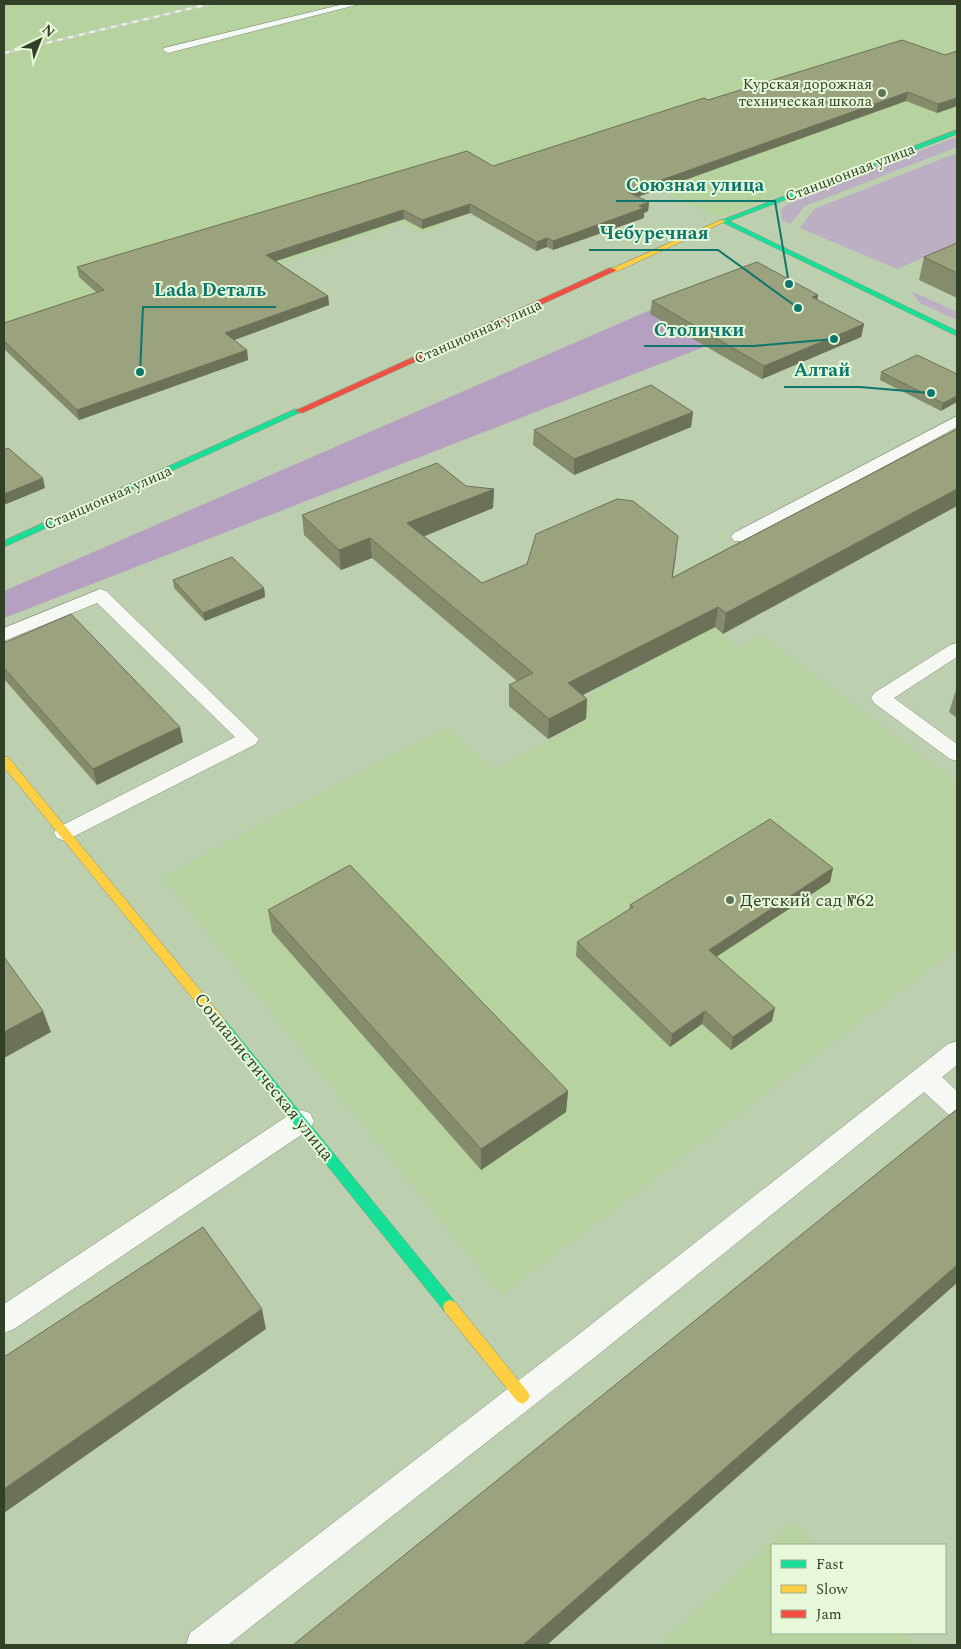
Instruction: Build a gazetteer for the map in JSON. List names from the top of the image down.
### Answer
{
  "streets": {
    "main road": ["Станционная улица", "Социалистическая улица"]
  },
  "places": [
    "Курская дорожная техническая школа",
    "Союзная улица",
    "Чебуречная",
    "Столички",
    "Lada Dеталь",
    "Алтай",
    "Детский сад №62"
  ],
  "legend": ["Fast", "Slow", "Jam"],
  "north": "top right"
}
